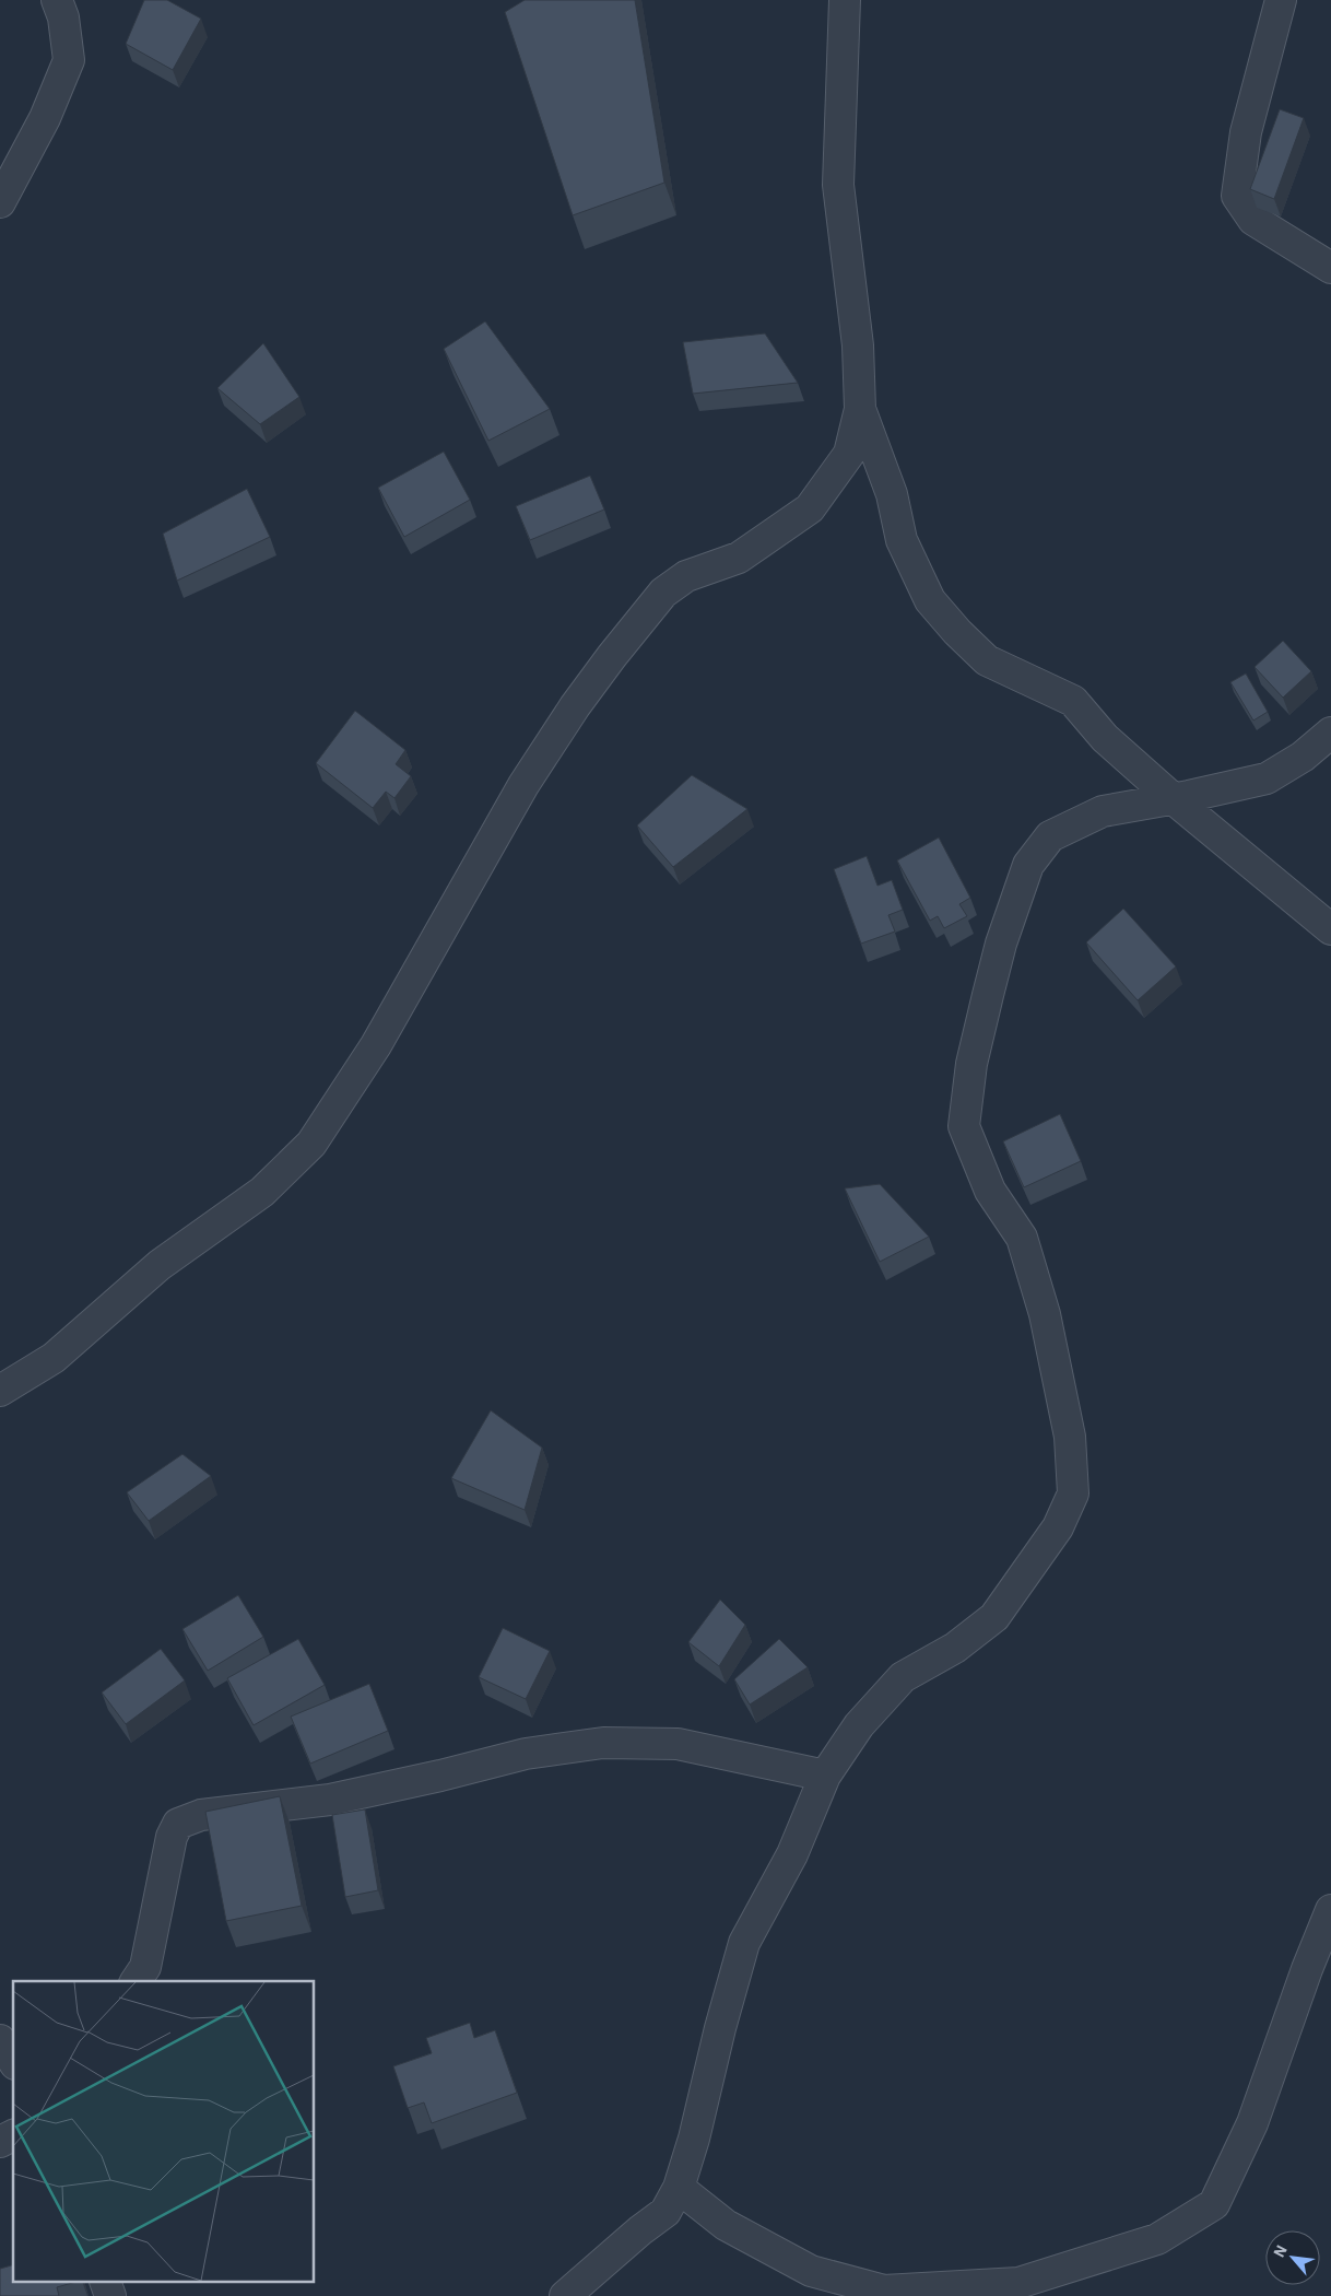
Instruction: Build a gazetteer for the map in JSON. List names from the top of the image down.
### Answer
{
  "north": "top left"
}
